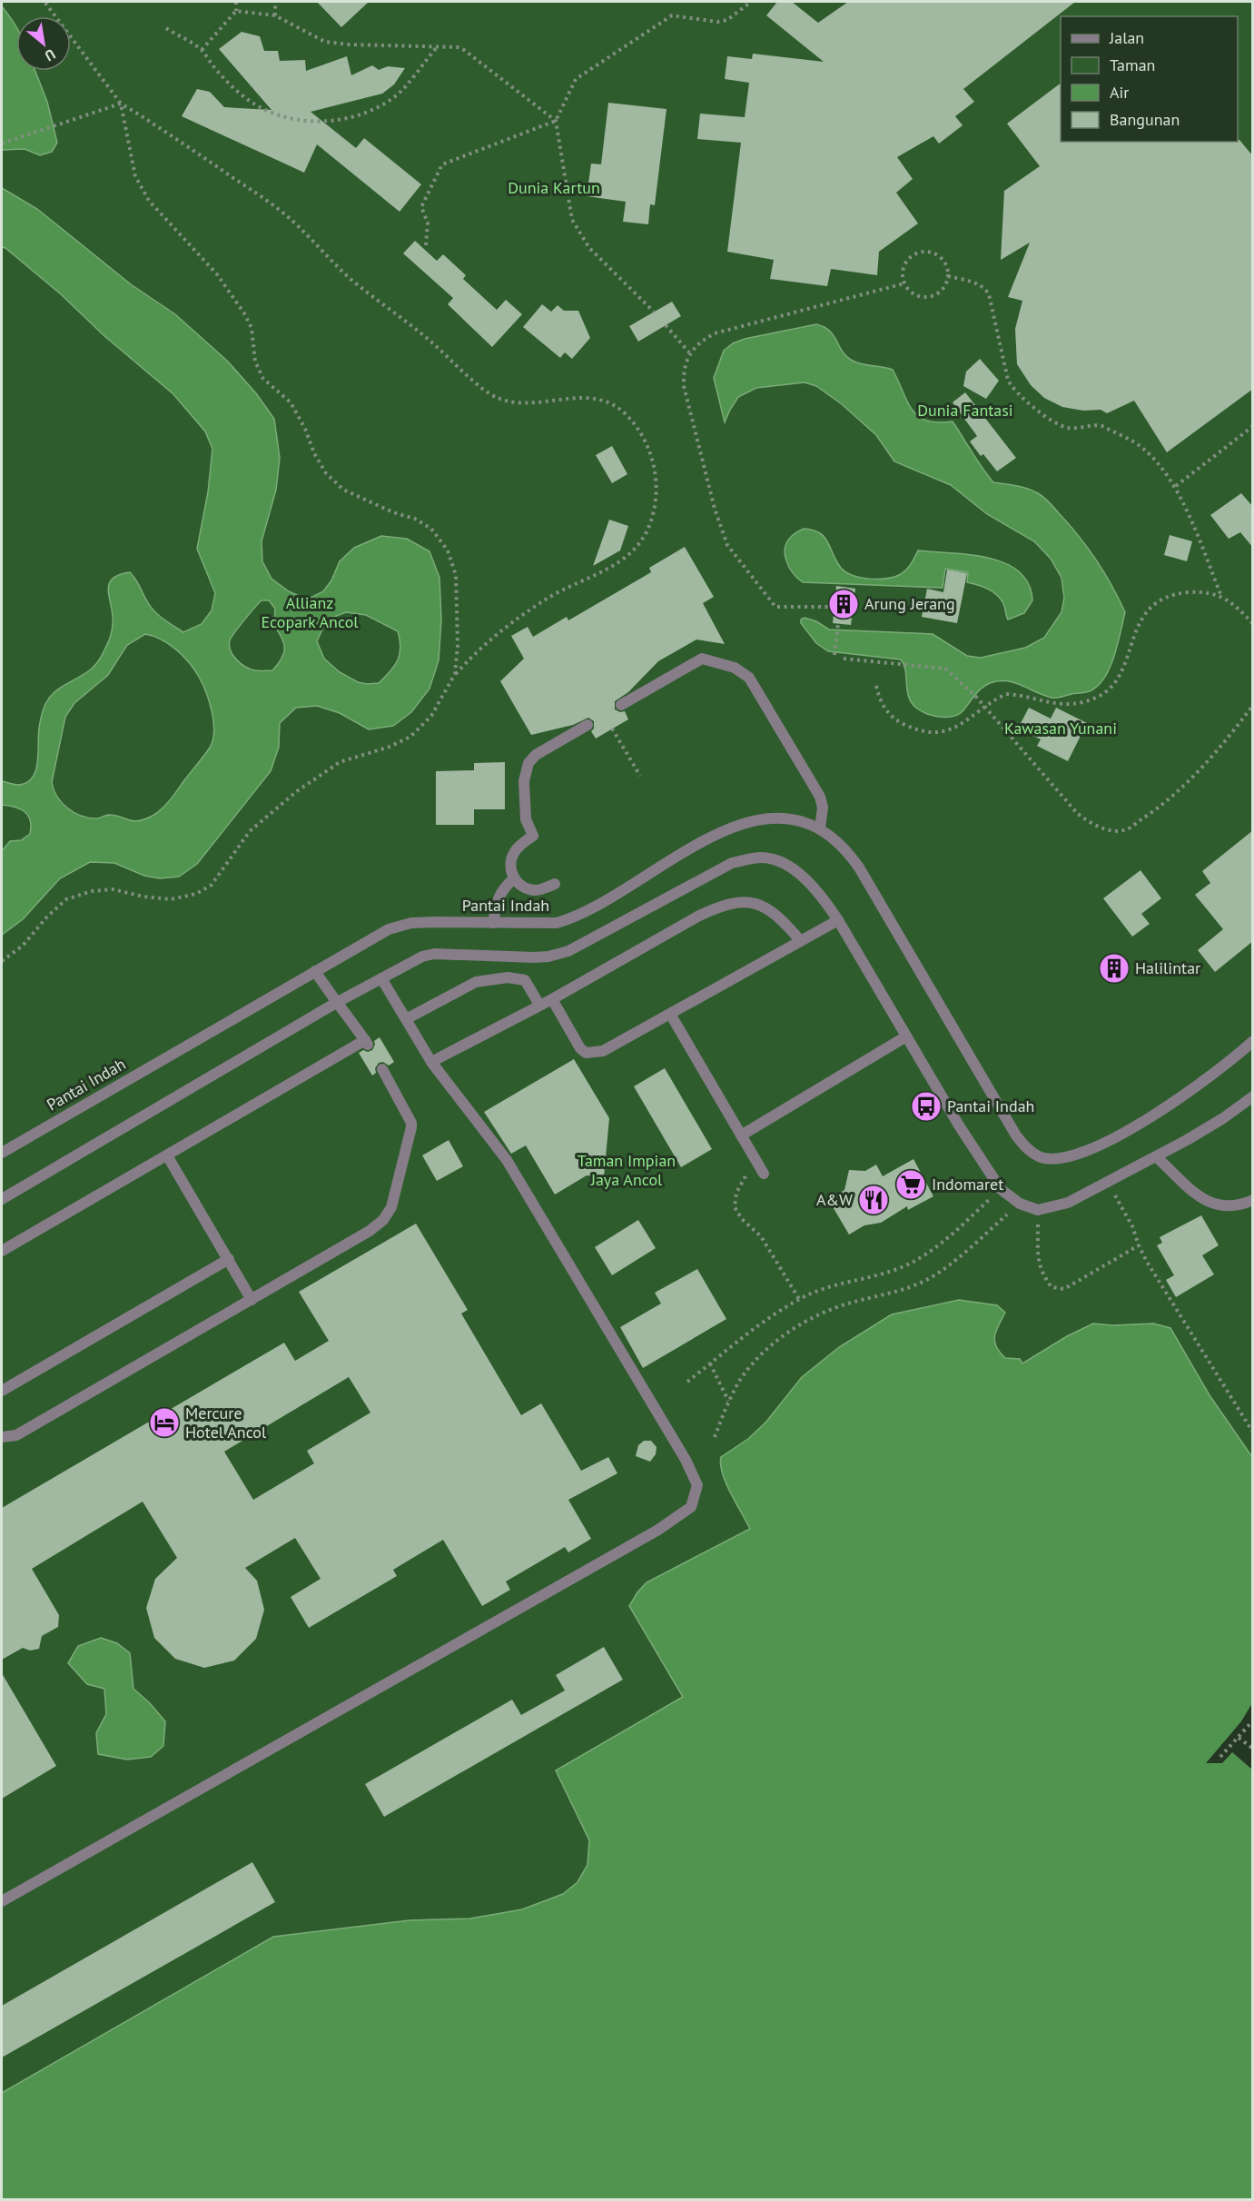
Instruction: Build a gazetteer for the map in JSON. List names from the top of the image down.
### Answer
{
  "streets": {
    "street": ["Pantai Indah"]
  },
  "parks": [
    "Dunia Kartun",
    "Dunia Fantasi",
    "Allianz Ecopark Ancol",
    "Kawasan Yunani",
    "Taman Impian Jaya Ancol"
  ],
  "places": {
    "building": ["Arung Jerang", "Halilintar"],
    "bus stop": ["Pantai Indah"],
    "supermarket": ["Indomaret"],
    "restaurant": ["A&W"],
    "hotel": ["Mercure Hotel Ancol"]
  },
  "legend": [
    "Jalan",
    "Taman",
    "Air",
    "Bangunan"
  ],
  "north": "bottom right"
}
